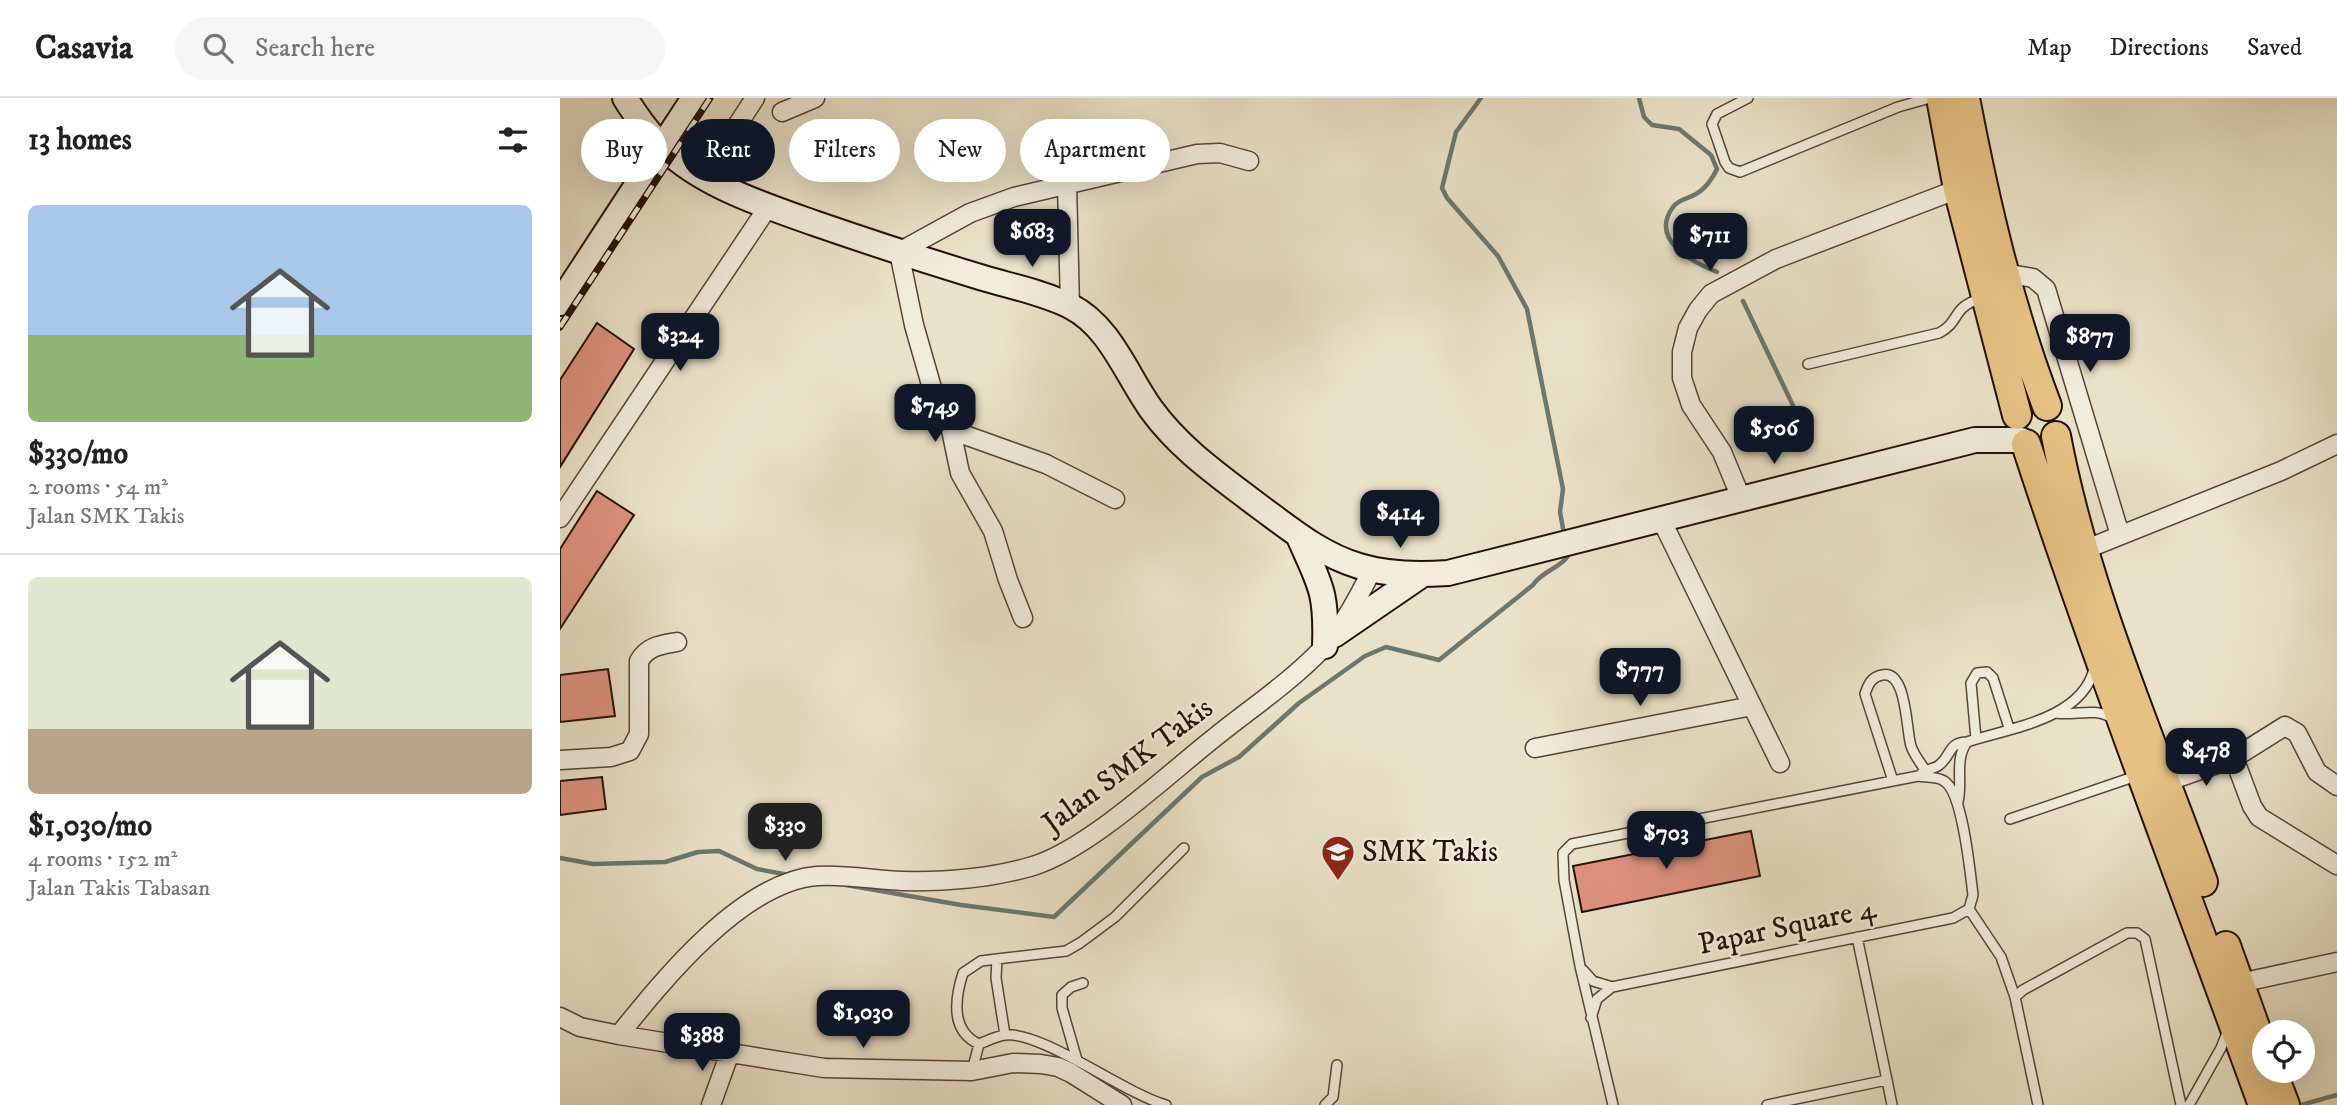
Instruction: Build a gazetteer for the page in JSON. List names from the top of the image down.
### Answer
{
  "streets": {
    "street": ["Jalan SMK Takis"],
    "lane": ["Papar Square 4"]
  },
  "places": {
    "school or university": ["SMK Takis"]
  },
  "page": {
    "header": "Casavia",
    "search": "Search here",
    "nav": ["Map", "Directions", "Saved"],
    "heading": "13 homes",
    "chip": [
      "Buy",
      "Rent",
      "Filters",
      "New",
      "Apartment"
    ],
    "list": [
      {
        "name": "$330/mo",
        "note": "2 rooms · 54 m² · Jalan SMK Takis"
      },
      {
        "name": "$1,030/mo",
        "note": "4 rooms · 152 m² · Jalan Takis Tabasan"
      }
    ],
    "price": [
      "$683",
      "$711",
      "$324",
      "$877",
      "$749",
      "$506",
      "$414",
      "$777",
      "$478",
      "$330",
      "$703",
      "$1,030",
      "$388"
    ]
  }
}
